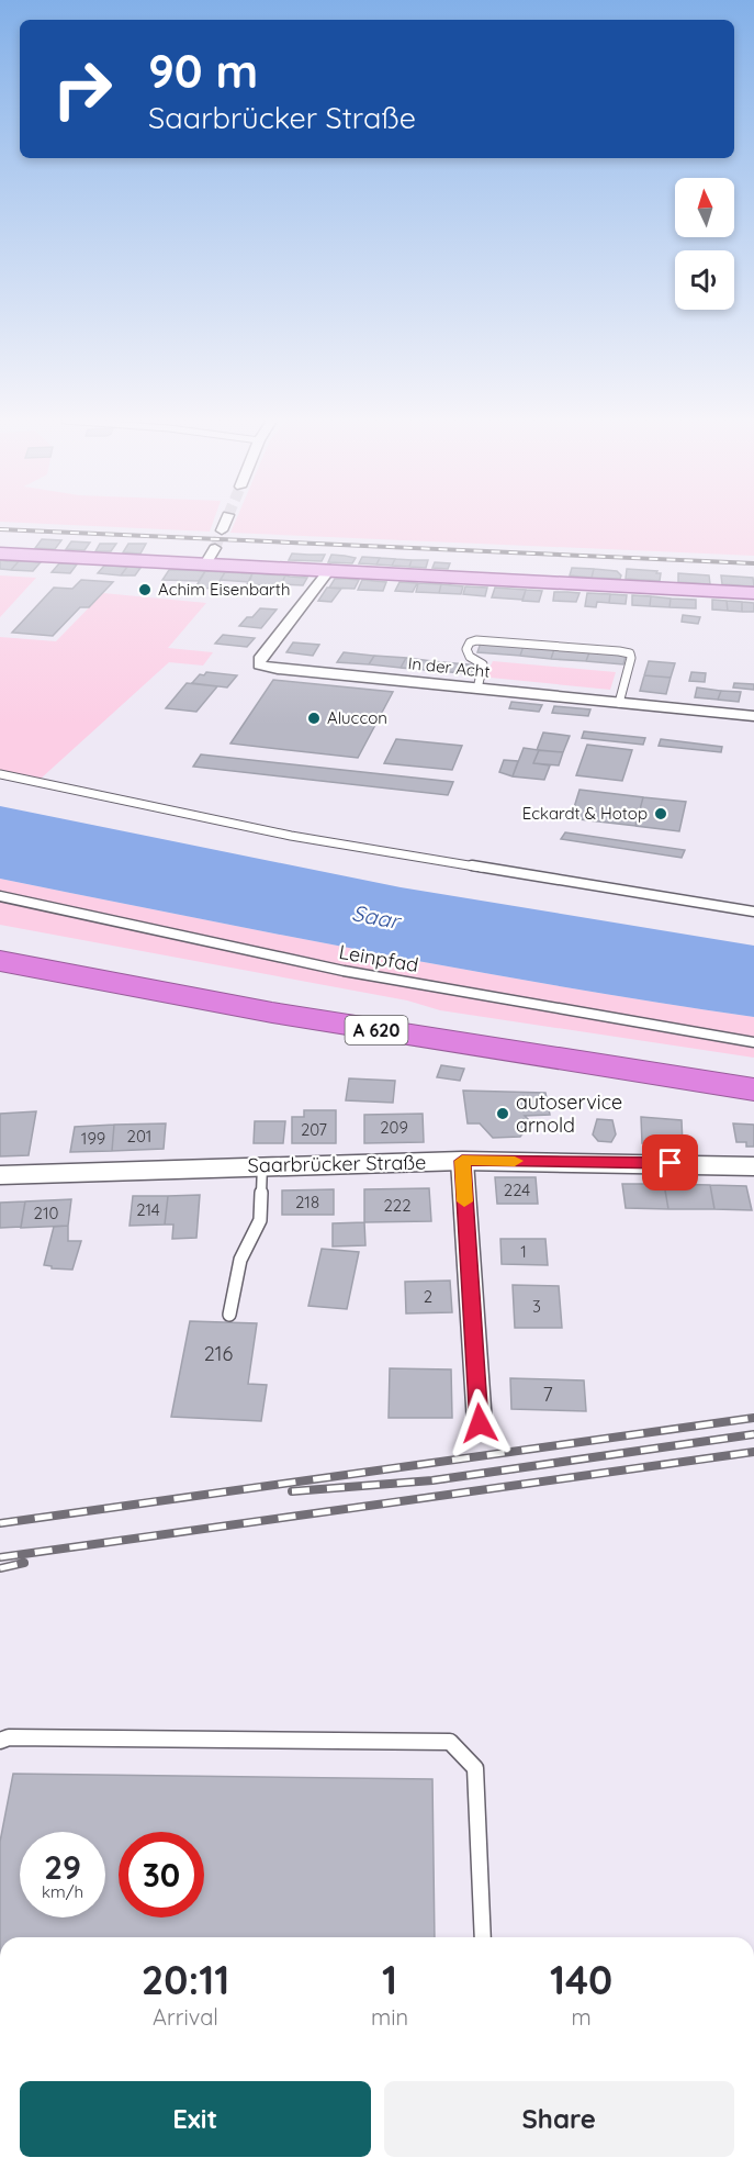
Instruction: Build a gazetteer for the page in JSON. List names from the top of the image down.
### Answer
{
  "streets": {
    "highway": ["A 620"],
    "street": ["In der Acht", "Saarbrücker Straße"],
    "lane": ["Leinpfad"]
  },
  "water": ["Saar"],
  "places": [
    "Achim Eisenbarth",
    "Aluccon",
    "Eckardt & Hotop",
    "autoservice arnold"
  ],
  "house_numbers": [
    "209",
    "207",
    "201",
    "199",
    "224",
    "218",
    "222",
    "214",
    "210",
    "1",
    "2",
    "3",
    "216",
    "7"
  ],
  "north": "top",
  "page": {
    "turn": ["90 m", "Saarbrücker Straße"],
    "speed": "29 km/h",
    "limit": "30",
    "eta": [
      "20:11",
      "Arrival",
      "1",
      "min",
      "140",
      "m"
    ],
    "buttons": ["Exit", "Share"]
  }
}
